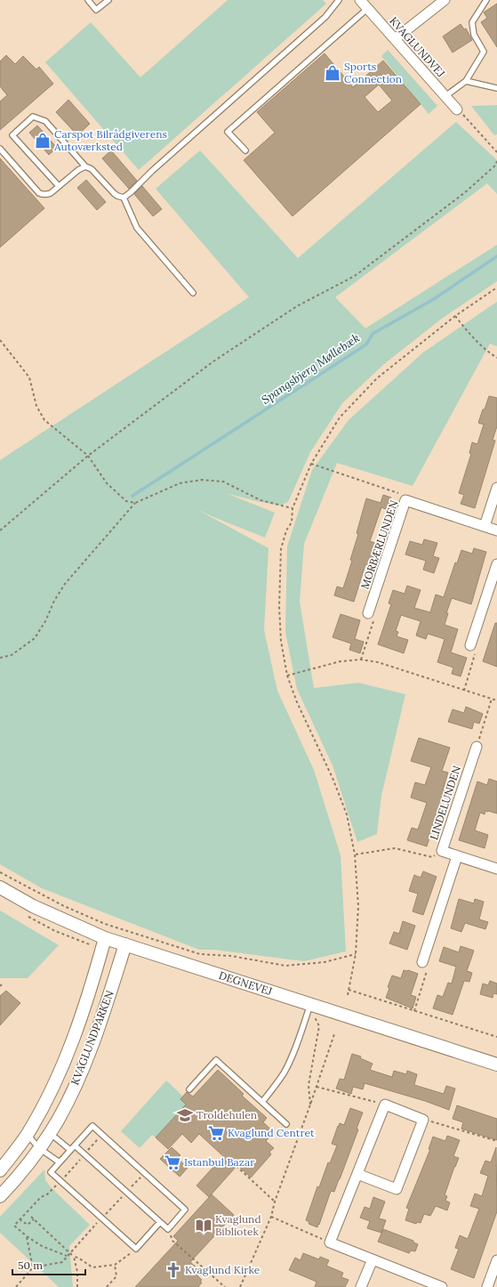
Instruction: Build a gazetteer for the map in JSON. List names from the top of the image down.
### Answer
{
  "streets": {
    "street": [
      "KVAGLUNDVEJ",
      "MORBÆRLUNDEN",
      "LINDELUNDEN",
      "DEGNEVEJ",
      "KVAGLUNDPARKEN"
    ]
  },
  "crossings": [
    ["DEGNEVEJ", "KVAGLUNDPARKEN"]
  ],
  "water": ["Spangsbjerg Møllebæk"],
  "places": {
    "shop": ["Sports Connection", "Carspot Bilrådgiverens Autoværksted"],
    "school or university": ["Troldehulen"],
    "supermarket": ["Kvaglund Centret", "Istanbul Bazar"],
    "library": ["Kvaglund Bibliotek"],
    "church": ["Kvaglund Kirke"]
  },
  "scale_bar": "50 m"
}
